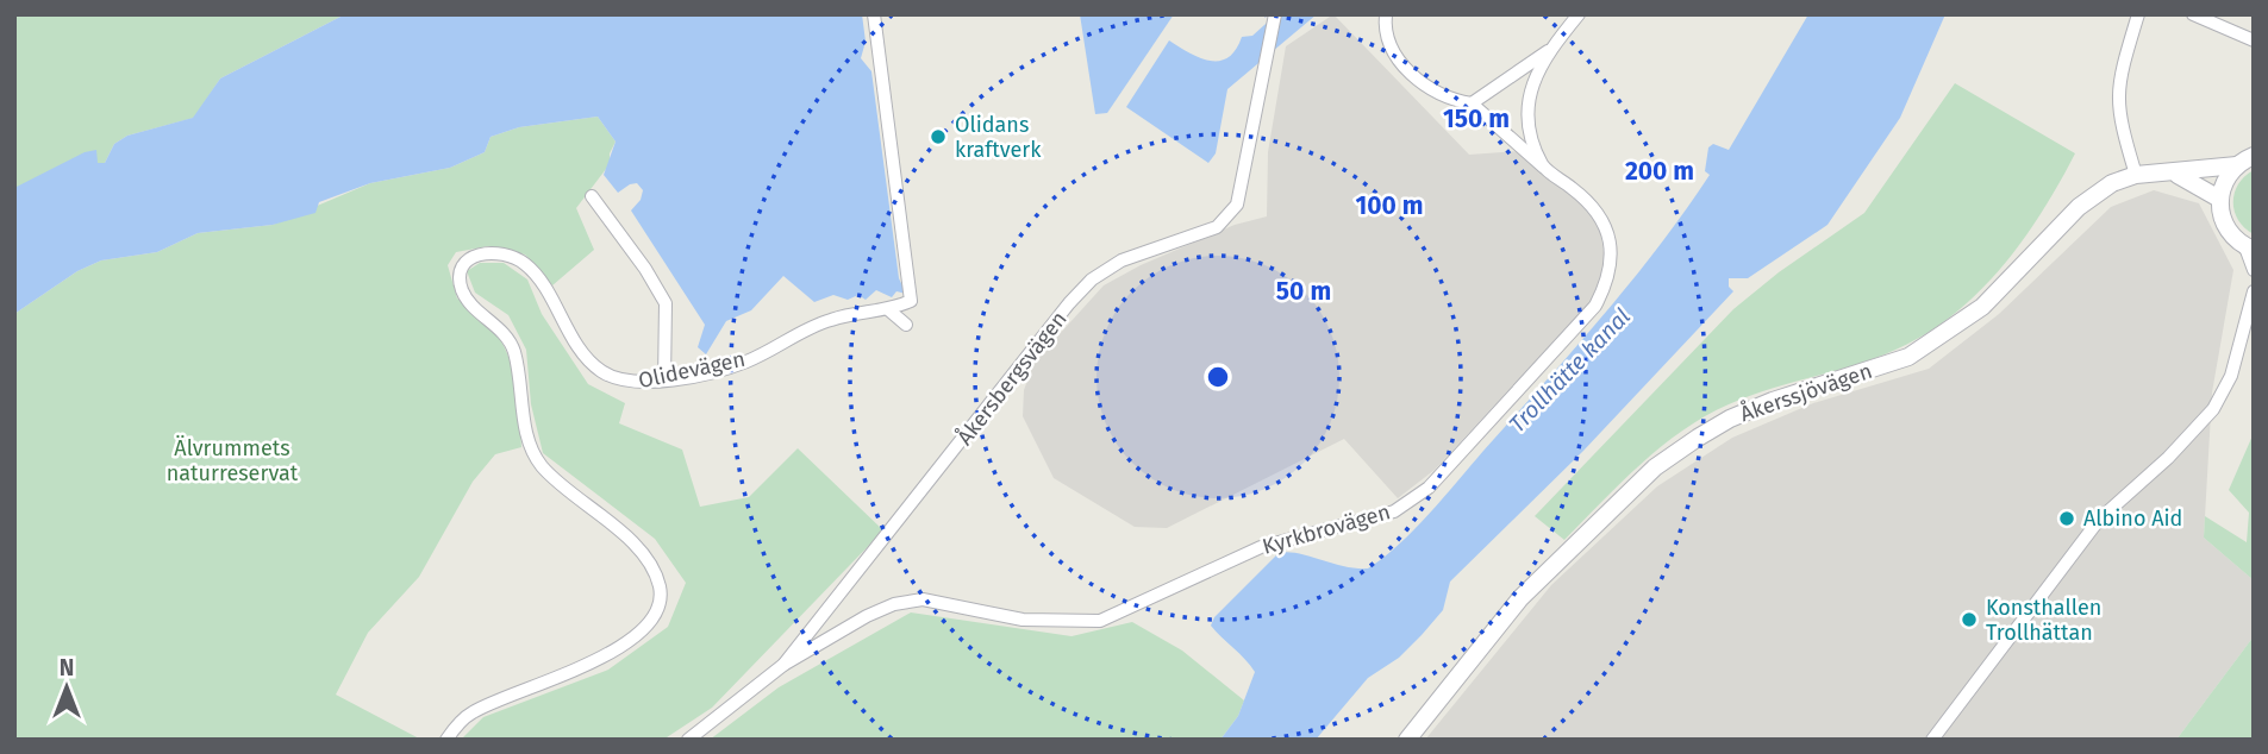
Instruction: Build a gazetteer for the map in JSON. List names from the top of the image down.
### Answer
{
  "streets": {
    "street": [
      "Olidevägen",
      "Åkersbergsvägen",
      "Åkerssjövägen",
      "Kyrkbrovägen"
    ]
  },
  "crossings": [
    ["Åkersbergsvägen", "Kyrkbrovägen"]
  ],
  "water": ["Trollhätte kanal"],
  "parks": ["Älvrummets naturreservat"],
  "places": ["Olidans kraftverk", "Albino Aid", "Konsthallen Trollhättan"],
  "north": "top",
  "rings": [
    "150 m",
    "200 m",
    "100 m",
    "50 m"
  ]
}
